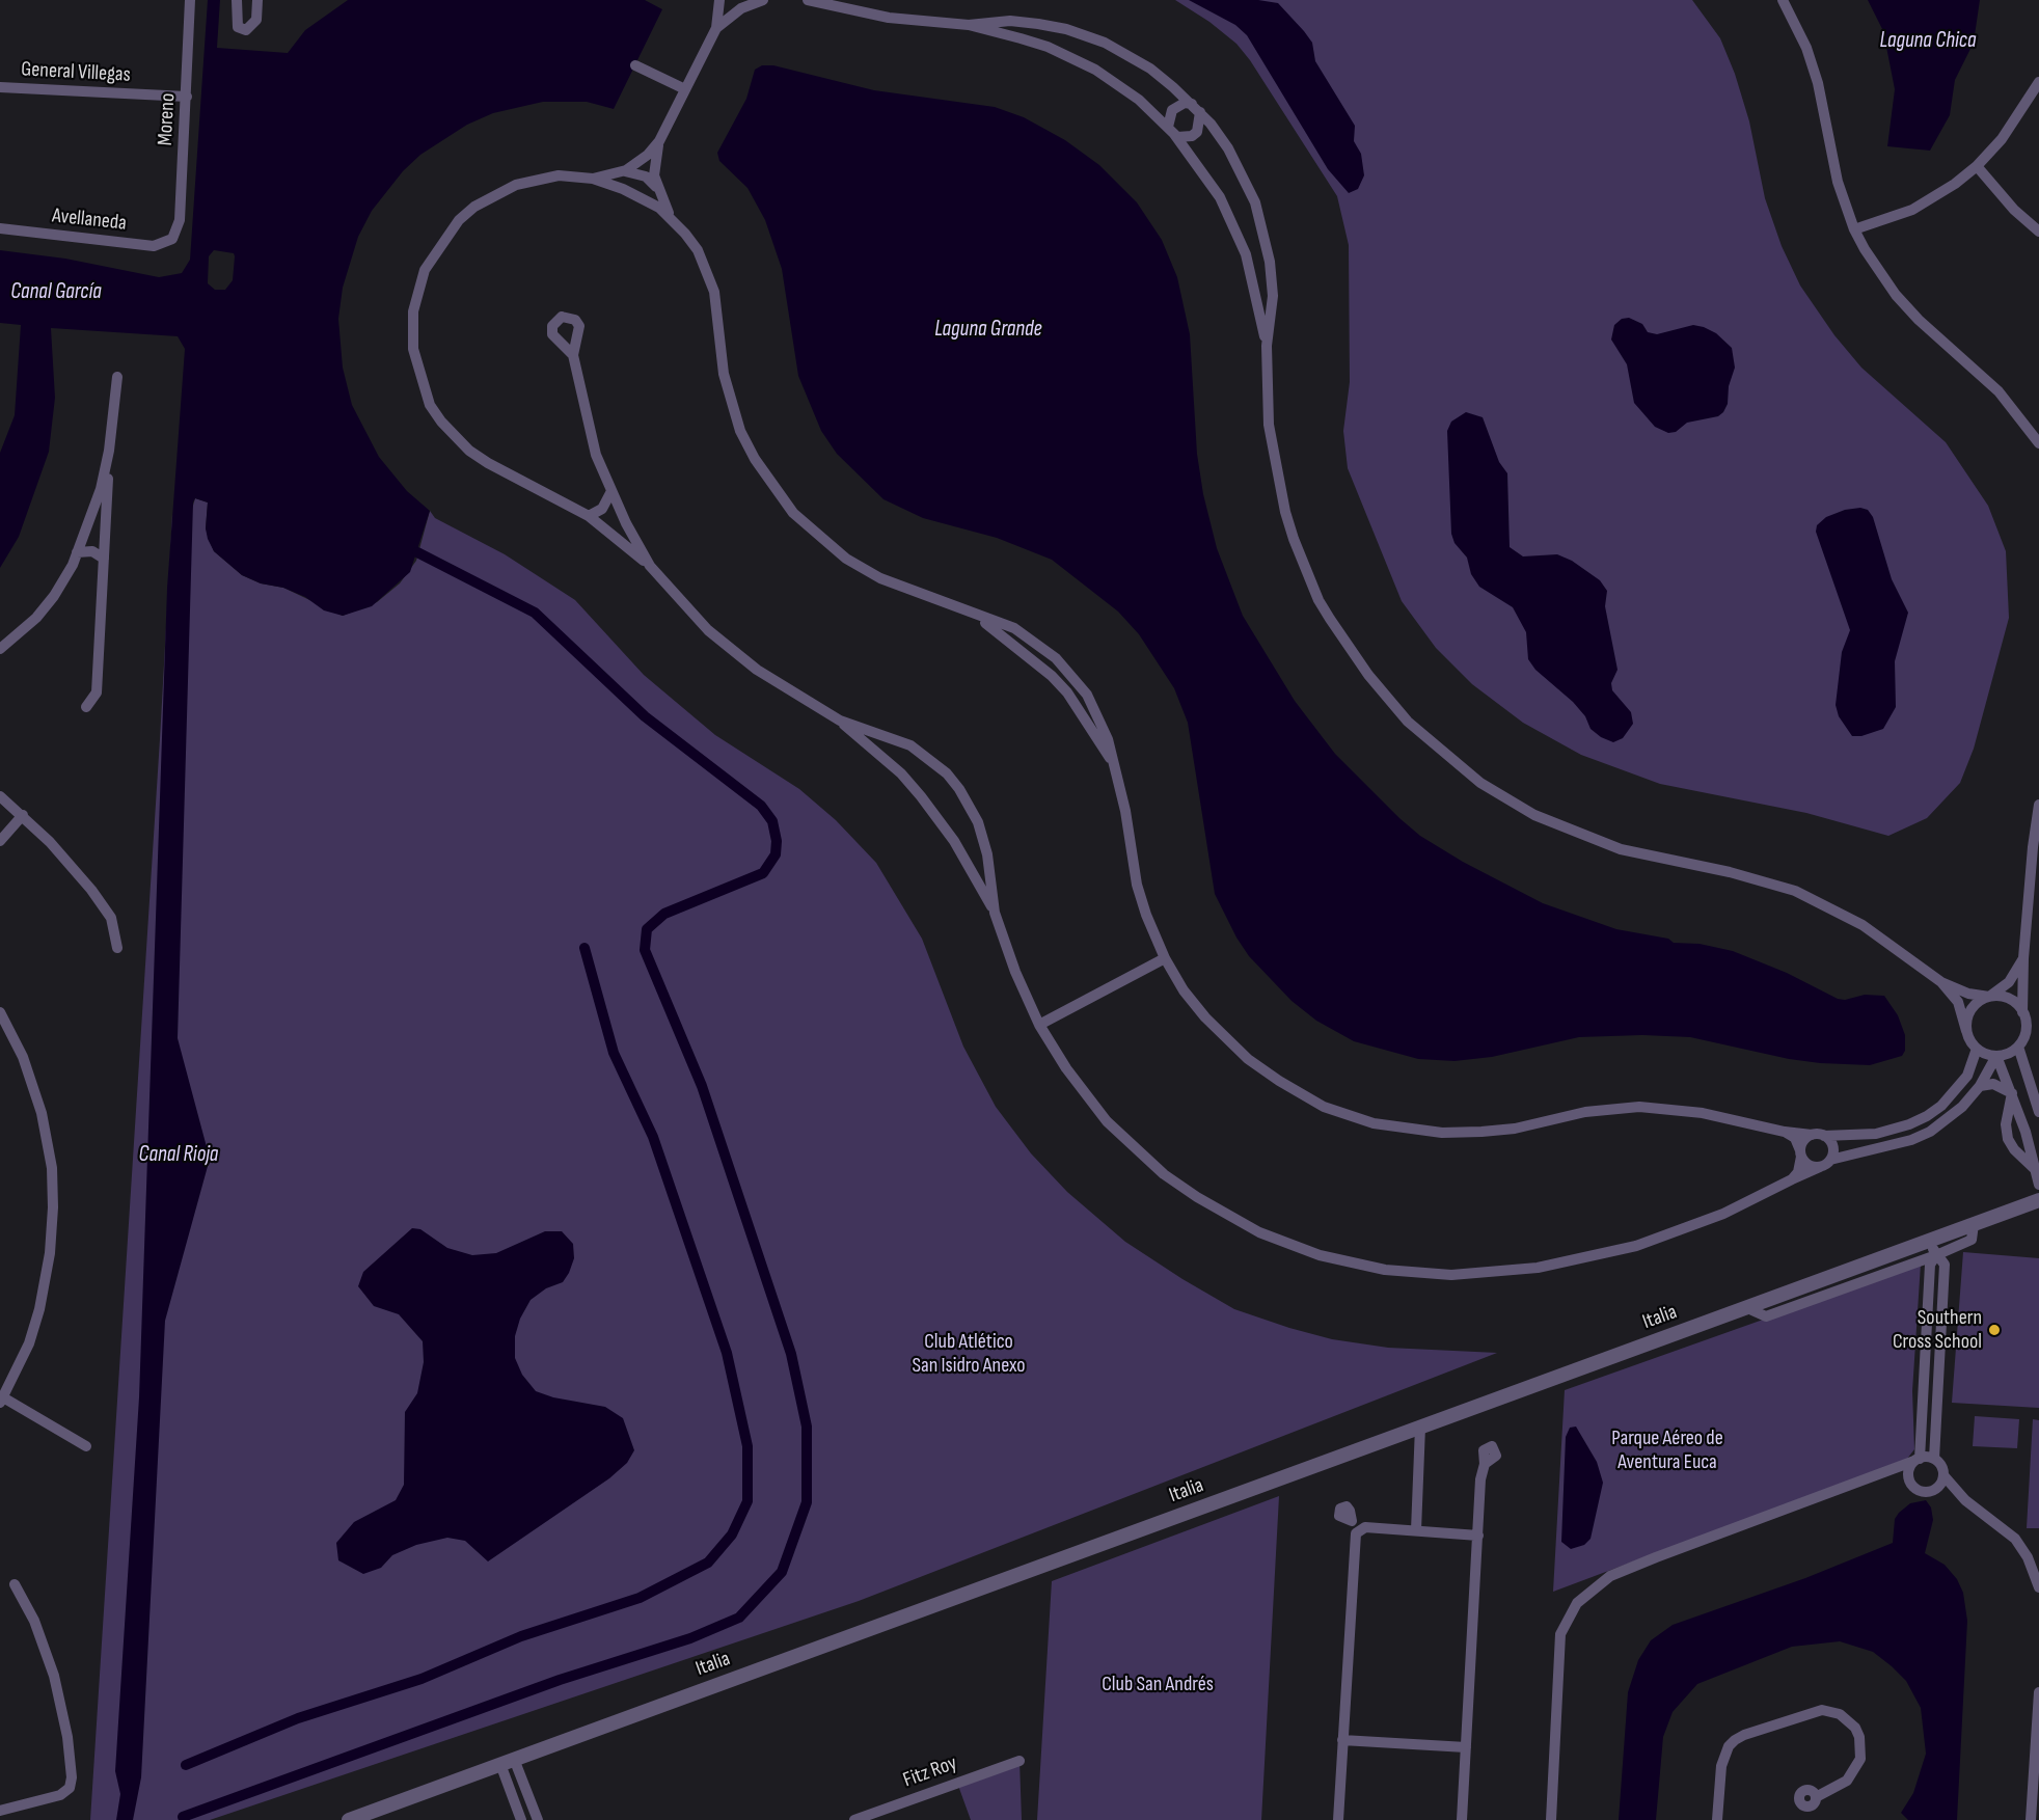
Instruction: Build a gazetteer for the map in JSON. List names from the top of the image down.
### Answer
{
  "streets": {
    "street": [
      "General Villegas",
      "Moreno",
      "Avellaneda",
      "Italia",
      "Fitz Roy"
    ]
  },
  "crossings": [
    ["General Villegas", "Moreno"],
    ["Moreno", "Avellaneda"]
  ],
  "water": [
    "Laguna Chica",
    "Canal García",
    "Laguna Grande",
    "Canal Rioja"
  ],
  "parks": ["Club Atlético San Isidro Anexo", "Parque Aéreo de Aventura Euca", "Club San Andrés"],
  "places": ["Southern Cross School"]
}
